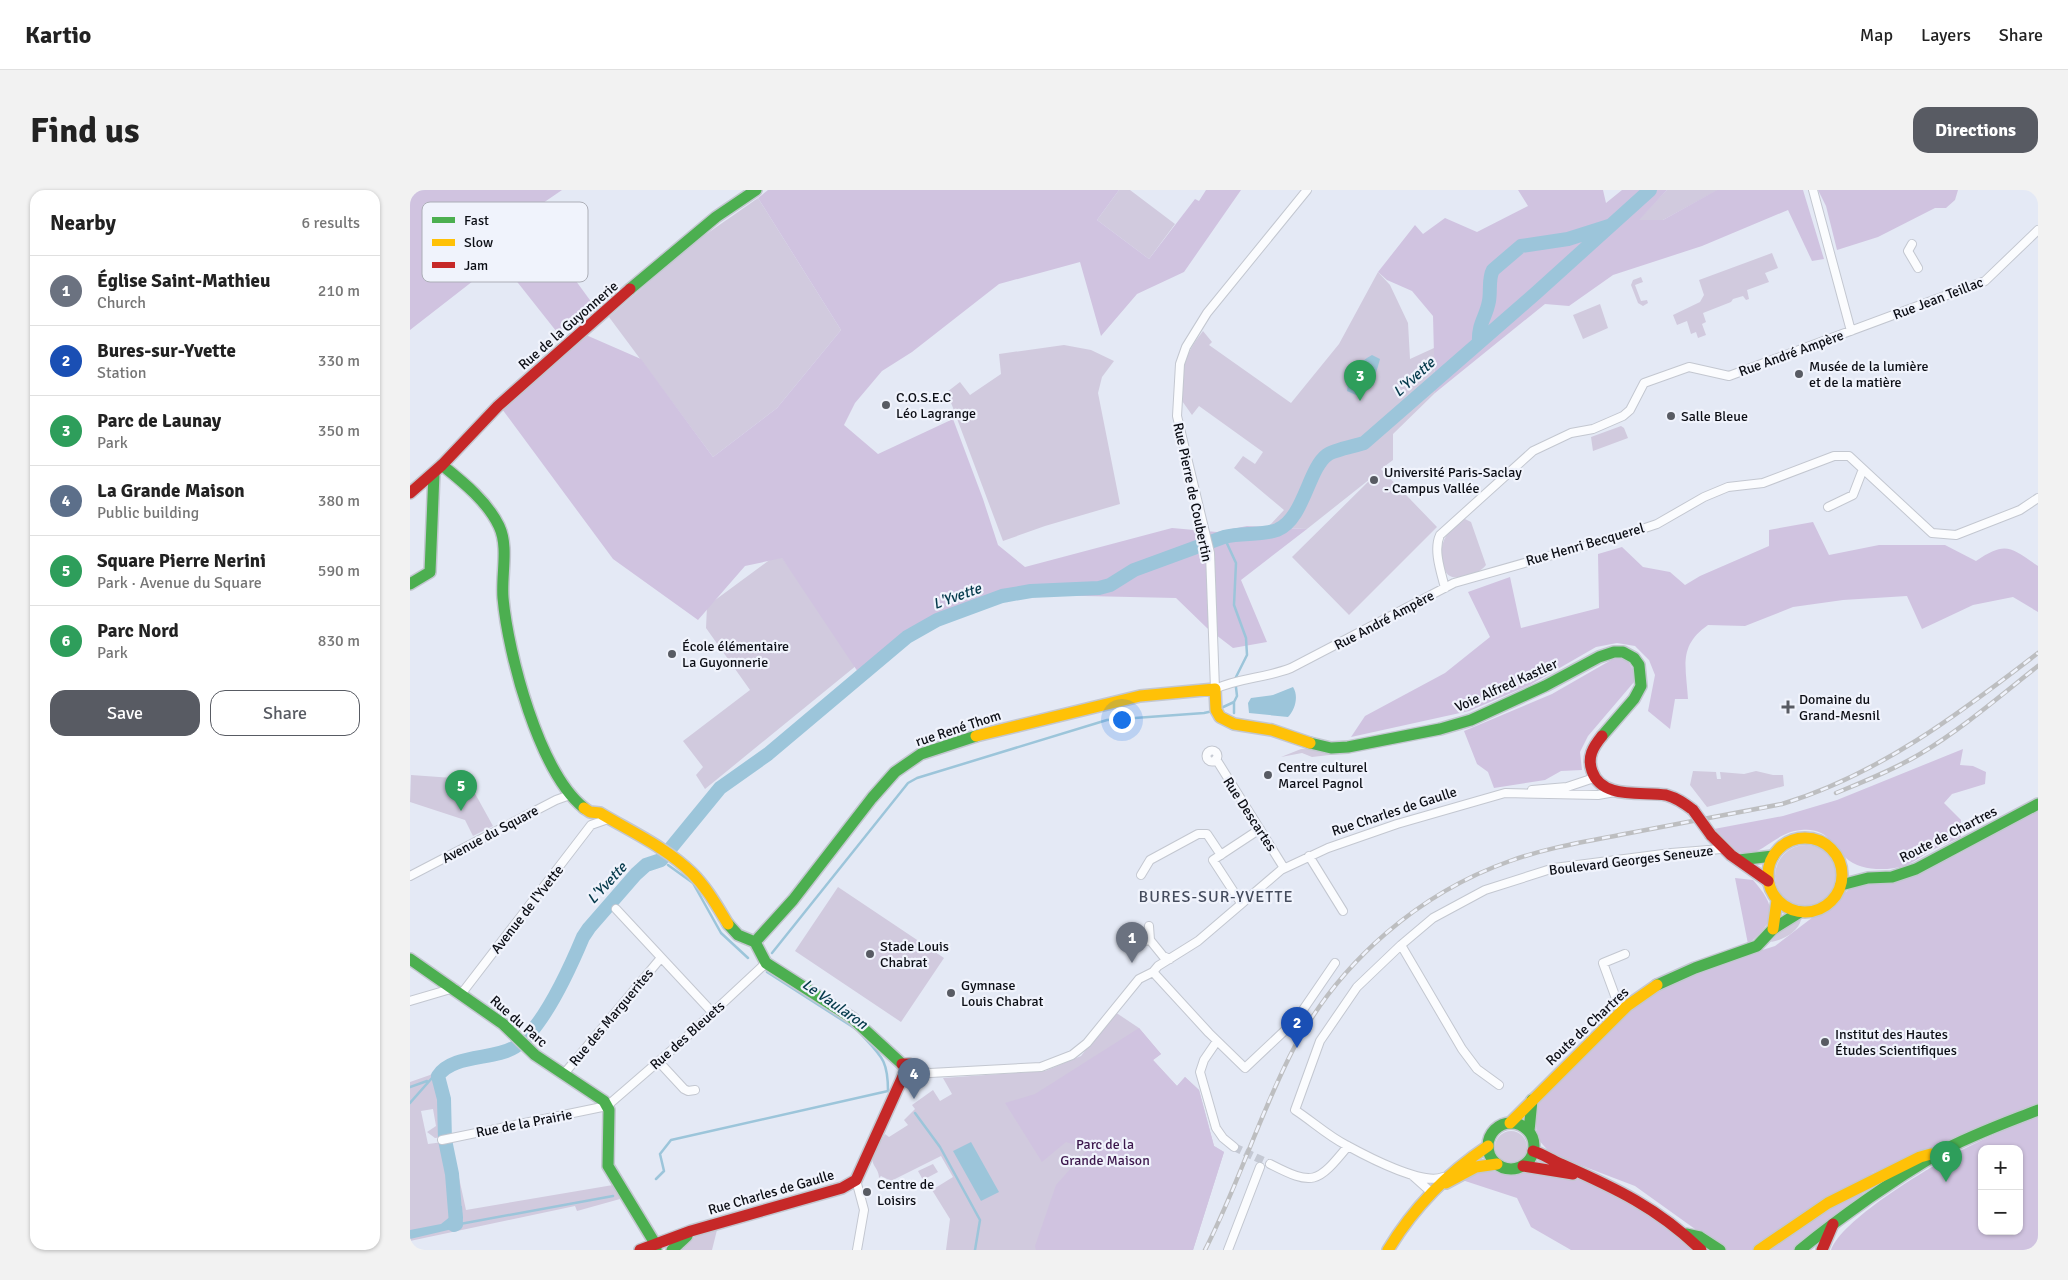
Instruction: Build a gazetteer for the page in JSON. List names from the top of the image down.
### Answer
{
  "streets": {
    "main road": [
      "Rue de la Guyonnerie",
      "Voie Alfred Kastler",
      "rue René Thom",
      "Rue Charles de Gaulle",
      "Route de Chartres",
      "Rue du Parc"
    ],
    "street": [
      "Rue Jean Teillac",
      "Rue André Ampère",
      "Rue Pierre de Coubertin",
      "Rue Henri Becquerel",
      "Rue Descartes",
      "Avenue du Square",
      "Boulevard Georges Seneuze",
      "Avenue de l'Yvette",
      "Rue des Marguerites",
      "Rue des Bleuets",
      "Rue de la Prairie"
    ]
  },
  "crossings": [
    ["Rue Jean Teillac", "Rue André Ampère"],
    ["Rue André Ampère", "Rue Pierre de Coubertin"],
    ["Rue André Ampère", "Rue Henri Becquerel"],
    ["Rue André Ampère", "Voie Alfred Kastler"],
    ["Rue André Ampère", "rue René Thom"],
    ["Rue Pierre de Coubertin", "Voie Alfred Kastler"],
    ["Rue Pierre de Coubertin", "rue René Thom"],
    ["Voie Alfred Kastler", "rue René Thom"],
    ["Voie Alfred Kastler", "Rue Charles de Gaulle"],
    ["Rue Charles de Gaulle", "Rue Descartes"],
    ["Rue Charles de Gaulle", "Route de Chartres"],
    ["Rue Charles de Gaulle", "Boulevard Georges Seneuze"],
    ["Avenue de l'Yvette", "Rue du Parc"],
    ["Rue des Marguerites", "Rue du Parc"],
    ["Rue du Parc", "Rue des Bleuets"],
    ["Rue du Parc", "Rue de la Prairie"],
    ["Rue des Bleuets", "Rue de la Prairie"]
  ],
  "districts": ["BURES-SUR-YVETTE"],
  "water": ["L'Yvette", "Le Vaularon"],
  "parks": ["Parc de la Grande Maison"],
  "places": {
    "other": [
      "Musée de la lumière et de la matière",
      "C.O.S.E.C Léo Lagrange",
      "Salle Bleue",
      "Université Paris-Saclay - Campus Vallée",
      "École élémentaire La Guyonnerie",
      "Centre culturel Marcel Pagnol",
      "Stade Louis Chabrat",
      "Gymnase Louis Chabrat",
      "Institut des Hautes Études Scientifiques",
      "Centre de Loisirs"
    ],
    "health": ["Domaine du Grand-Mesnil"]
  },
  "legend": ["Fast", "Slow", "Jam"],
  "page": {
    "header": "Kartio",
    "nav": ["Map", "Layers", "Share"],
    "buttons": [
      "Directions",
      ["Save", "Share"]
    ],
    "title": "Find us",
    "heading": ["Nearby", "6 results"],
    "list": [
      {
        "mark": "1",
        "name": "Église Saint-Mathieu",
        "note": "Church",
        "value": "210 m"
      },
      {
        "mark": "2",
        "name": "Bures-sur-Yvette",
        "note": "Station",
        "value": "330 m"
      },
      {
        "mark": "3",
        "name": "Parc de Launay",
        "note": "Park",
        "value": "350 m"
      },
      {
        "mark": "4",
        "name": "La Grande Maison",
        "note": "Public building",
        "value": "380 m"
      },
      {
        "mark": "5",
        "name": "Square Pierre Nerini",
        "note": "Park · Avenue du Square",
        "value": "590 m"
      },
      {
        "mark": "6",
        "name": "Parc Nord",
        "note": "Park",
        "value": "830 m"
      }
    ],
    "pins": [
      "3",
      "5",
      "1",
      "2",
      "4",
      "6"
    ],
    "map_buttons": ["+", "−"]
  }
}
